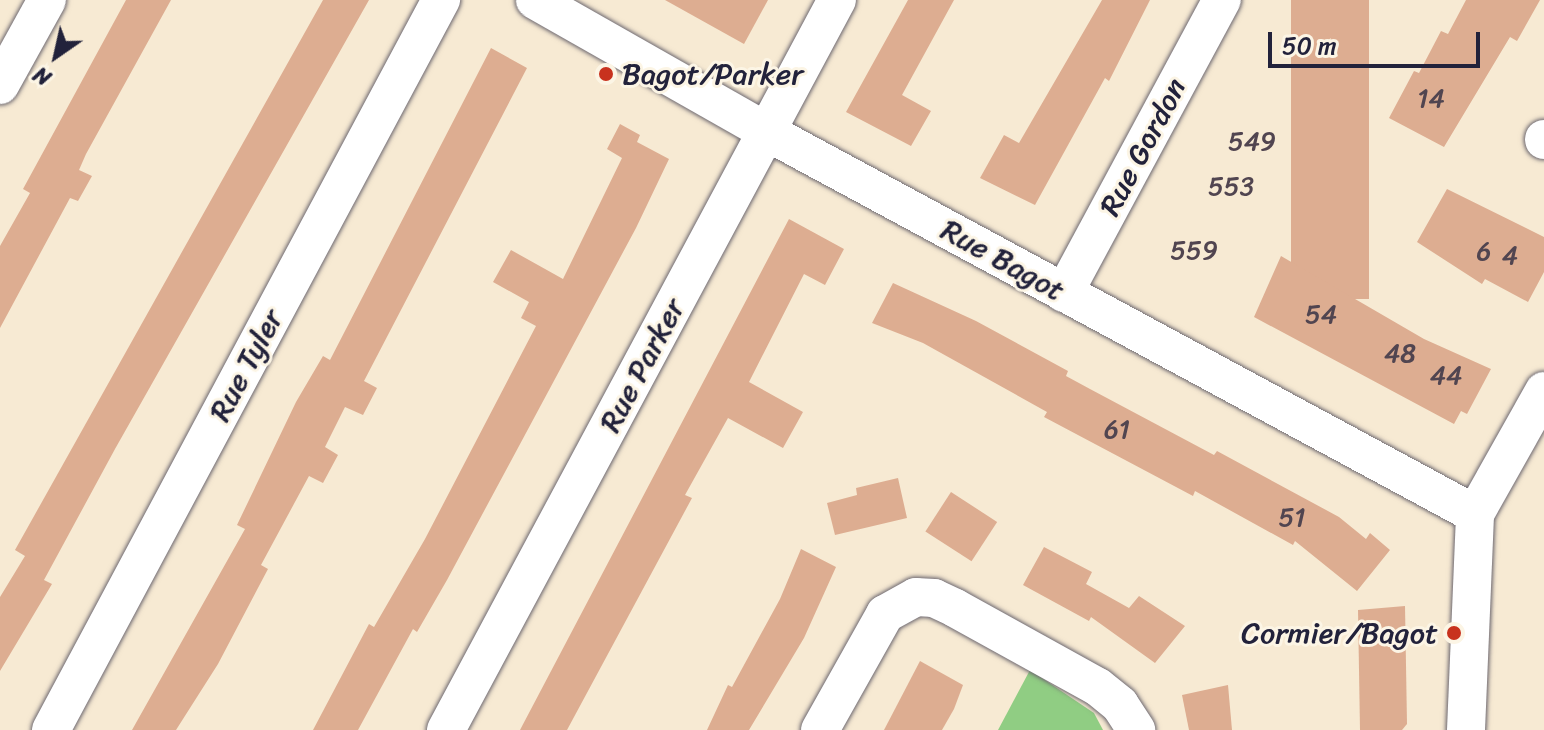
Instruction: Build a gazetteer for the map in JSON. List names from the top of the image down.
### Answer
{
  "streets": {
    "street": [
      "Rue Gordon",
      "Rue Bagot",
      "Rue Tyler",
      "Rue Parker"
    ]
  },
  "crossings": [
    ["Rue Gordon", "Rue Bagot"],
    ["Rue Bagot", "Rue Parker"]
  ],
  "places": ["Bagot/Parker", "Cormier/Bagot"],
  "house_numbers": [
    "14",
    "549",
    "553",
    "559",
    "6",
    "4",
    "54",
    "48",
    "44",
    "61",
    "51"
  ],
  "scale_bar": "50 m",
  "north": "bottom left"
}
